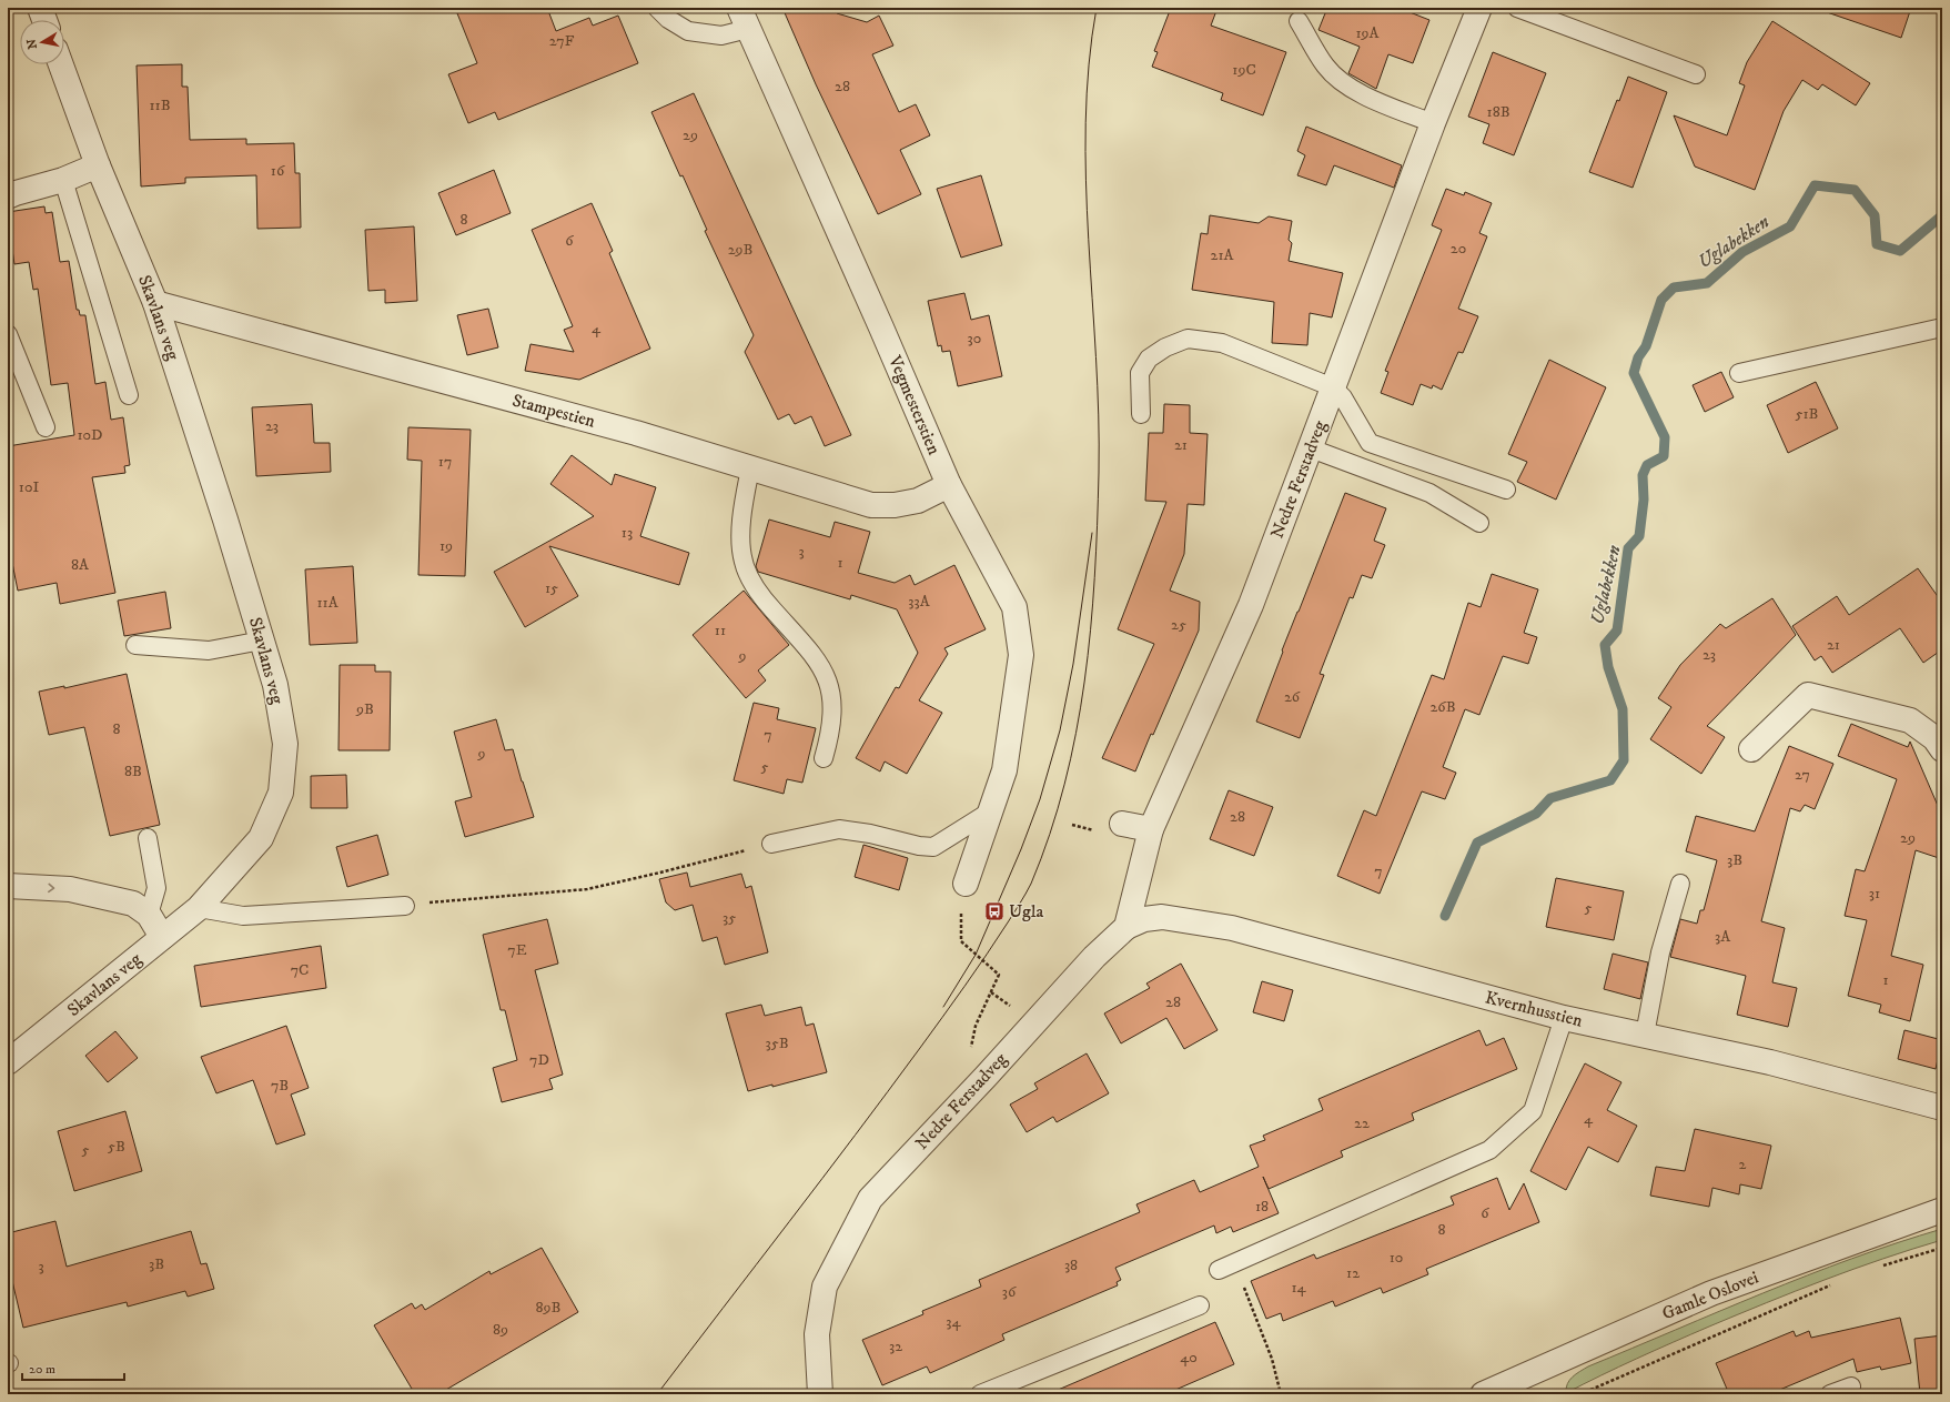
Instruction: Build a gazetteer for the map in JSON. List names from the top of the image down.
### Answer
{
  "streets": {
    "street": [
      "Skavlans veg",
      "Vegmesterstien",
      "Stampestien",
      "Nedre Ferstadveg",
      "Kvernhusstien",
      "Gamle Oslovei"
    ]
  },
  "crossings": [
    ["Skavlans veg", "Stampestien"],
    ["Vegmesterstien", "Stampestien"],
    ["Nedre Ferstadveg", "Kvernhusstien"]
  ],
  "water": ["Uglabekken"],
  "places": {
    "bus stop": ["Ugla"]
  },
  "house_numbers": [
    "19A",
    "27F",
    "19C",
    "28",
    "11B",
    "18B",
    "29",
    "16",
    "8",
    "6",
    "20",
    "29B",
    "21A",
    "4",
    "30",
    "51B",
    "23",
    "10D",
    "21",
    "17",
    "10I",
    "13",
    "19",
    "3",
    "1",
    "8A",
    "15",
    "33A",
    "11A",
    "25",
    "11",
    "21",
    "23",
    "9",
    "26",
    "26B",
    "9B",
    "8",
    "7",
    "9",
    "5",
    "8B",
    "27",
    "28",
    "29",
    "3B",
    "7",
    "31",
    "5",
    "35",
    "3A",
    "7E",
    "7C",
    "1",
    "28",
    "35B",
    "7D",
    "7B",
    "4",
    "22",
    "5B",
    "5",
    "2",
    "18",
    "6",
    "8",
    "10",
    "3B",
    "38",
    "3",
    "12",
    "14",
    "36",
    "89B",
    "34",
    "89",
    "32",
    "40"
  ],
  "scale_bar": "20 m",
  "north": "left"
}
